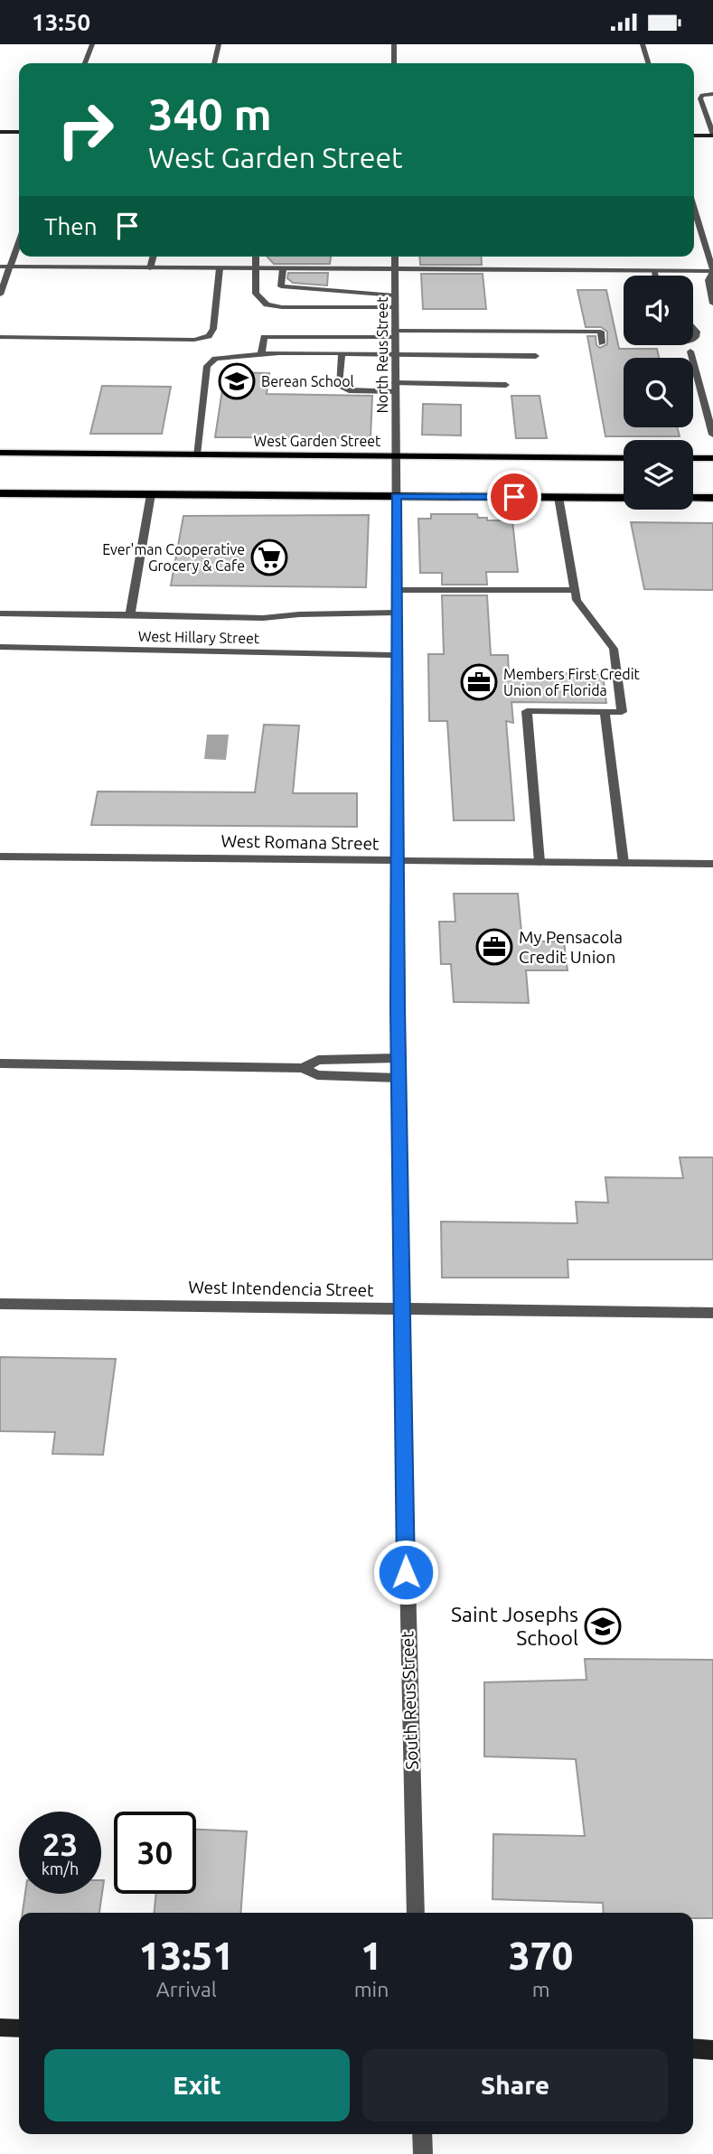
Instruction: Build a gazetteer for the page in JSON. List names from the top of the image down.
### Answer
{
  "streets": {
    "main road": ["West Garden Street"],
    "street": [
      "North Reus Street",
      "West Hillary Street",
      "West Romana Street",
      "West Intendencia Street",
      "South Reus Street"
    ]
  },
  "crossings": [
    ["North Reus Street", "West Garden Street"],
    ["North Reus Street", "South Reus Street"],
    ["West Hillary Street", "South Reus Street"],
    ["West Romana Street", "South Reus Street"],
    ["West Intendencia Street", "South Reus Street"]
  ],
  "places": {
    "school or university": ["Berean School", "Saint Josephs School"],
    "supermarket": ["Ever'man Cooperative Grocery & Cafe"],
    "office": ["Members First Credit Union of Florida", "My Pensacola Credit Union"]
  },
  "page": {
    "status": "13:50",
    "turn": ["340 m", "West Garden Street"],
    "then": "Then",
    "speed": "23 km/h",
    "limit": "30",
    "eta": [
      "13:51",
      "Arrival",
      "1",
      "min",
      "370",
      "m"
    ],
    "buttons": ["Exit", "Share"]
  }
}
